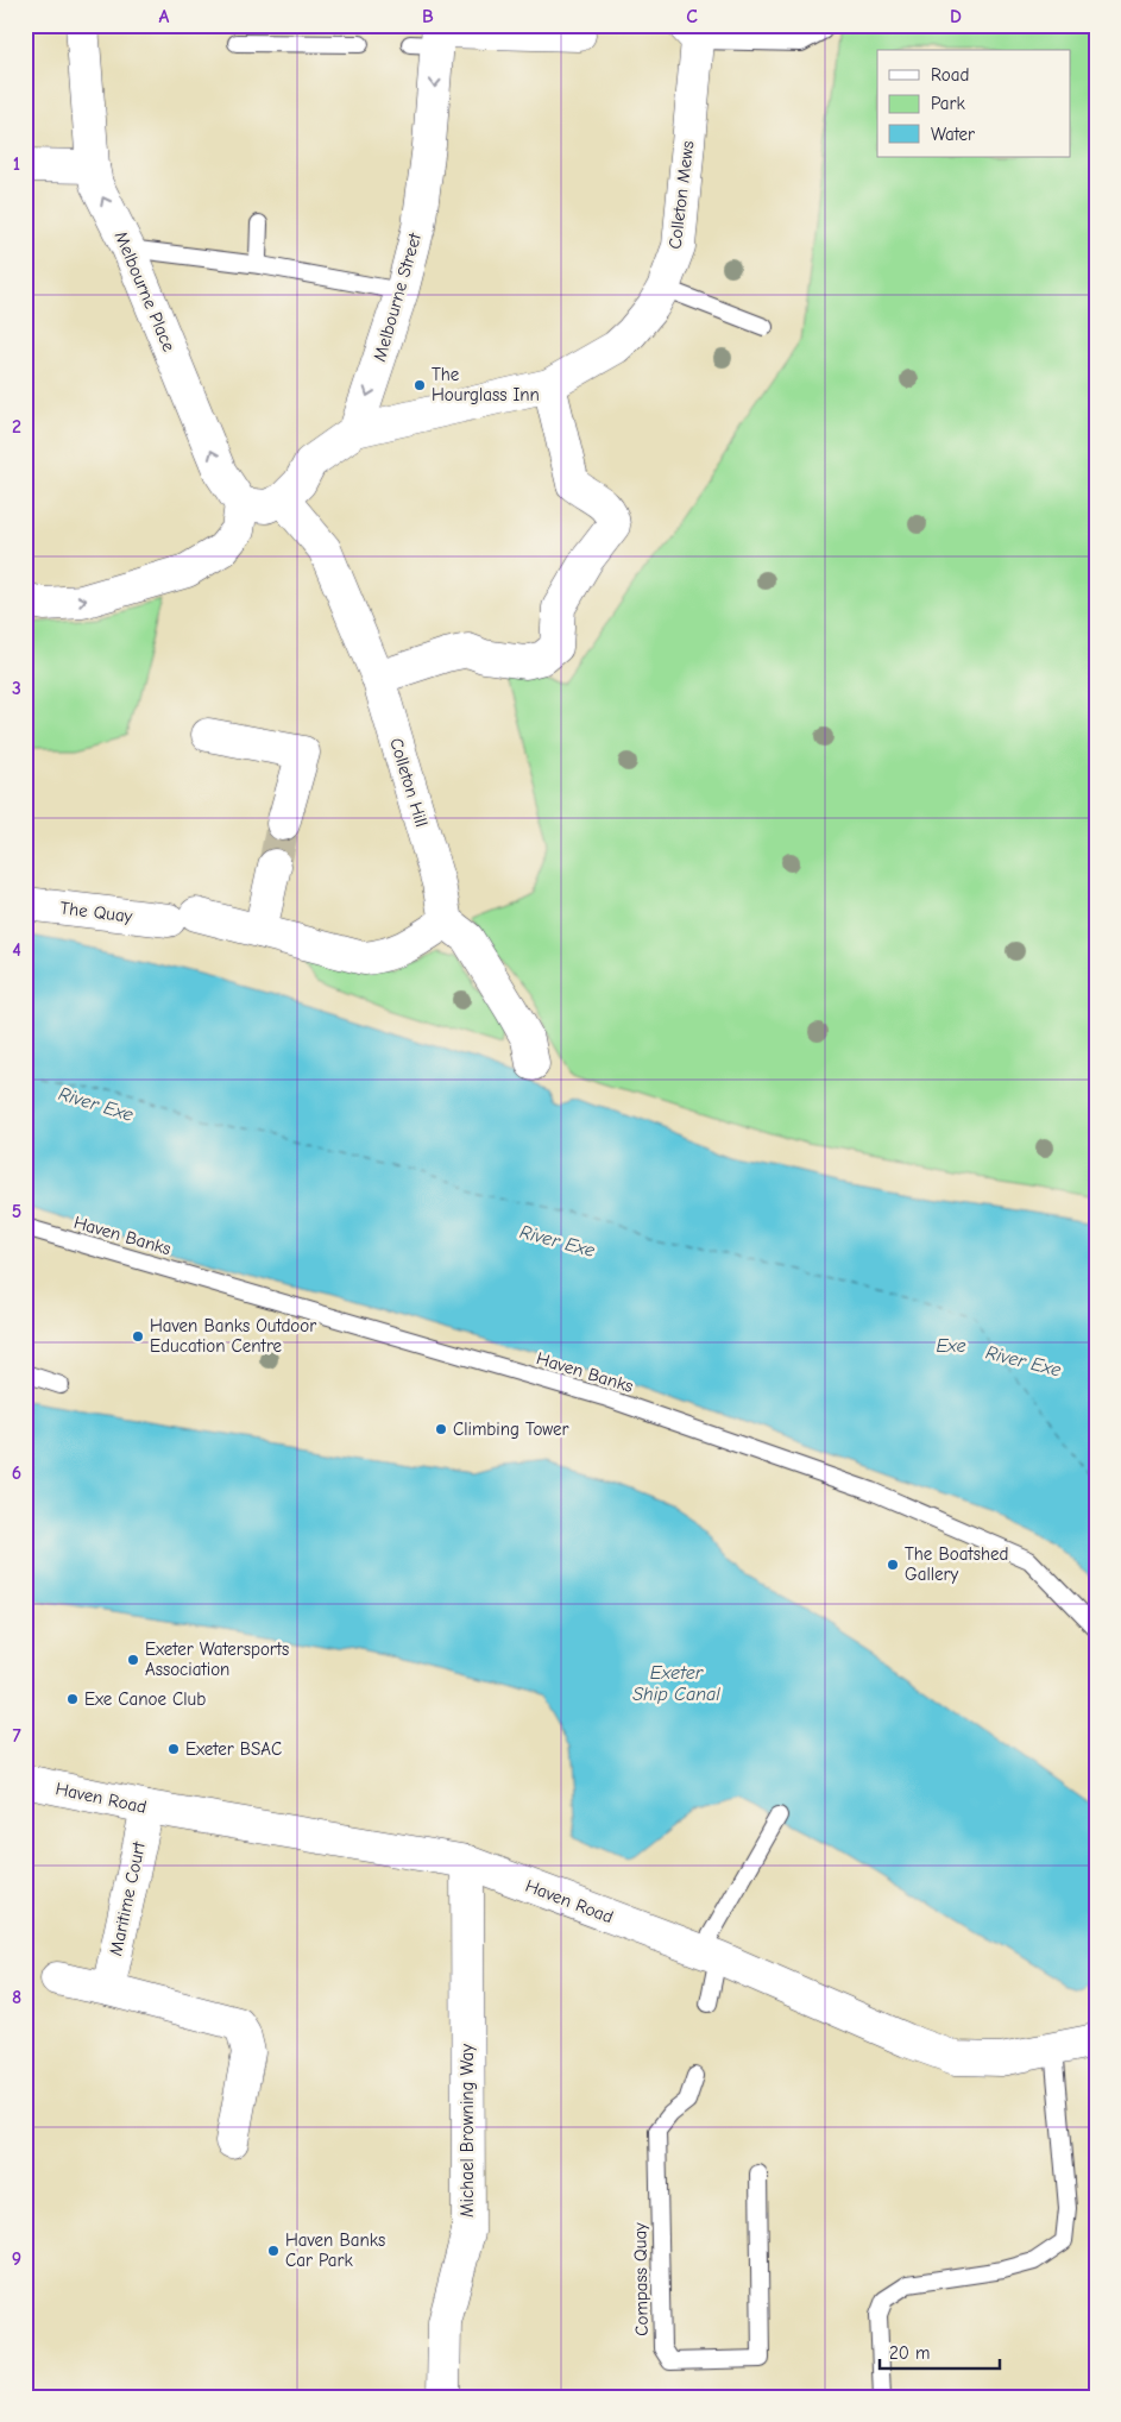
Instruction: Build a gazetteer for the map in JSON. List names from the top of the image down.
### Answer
{
  "streets": {
    "street": [
      "Colleton Mews",
      "Melbourne Place",
      "Melbourne Street",
      "Colleton Hill",
      "The Quay",
      "Haven Road",
      "Maritime Court",
      "Michael Browning Way"
    ],
    "lane": ["Haven Banks", "Compass Quay"]
  },
  "crossings": [
    ["Colleton Mews", "Melbourne Street"],
    ["Colleton Hill", "The Quay"],
    ["Haven Road", "Maritime Court"],
    ["Haven Road", "Michael Browning Way"]
  ],
  "one_way": ["Melbourne Place", "Melbourne Street"],
  "water": ["River Exe", "Exe", "Exeter Ship Canal"],
  "places": [
    "The Hourglass Inn",
    "Haven Banks Outdoor Education Centre",
    "Climbing Tower",
    "The Boatshed Gallery",
    "Exeter Watersports Association",
    "Exe Canoe Club",
    "Exeter BSAC",
    "Haven Banks Car Park"
  ],
  "legend": ["Road", "Park", "Water"],
  "scale_bar": "20 m",
  "grid": {
    "columns": [
      "A",
      "B",
      "C",
      "D"
    ],
    "rows": [
      "1",
      "2",
      "3",
      "4",
      "5",
      "6",
      "7",
      "8",
      "9"
    ]
  }
}
